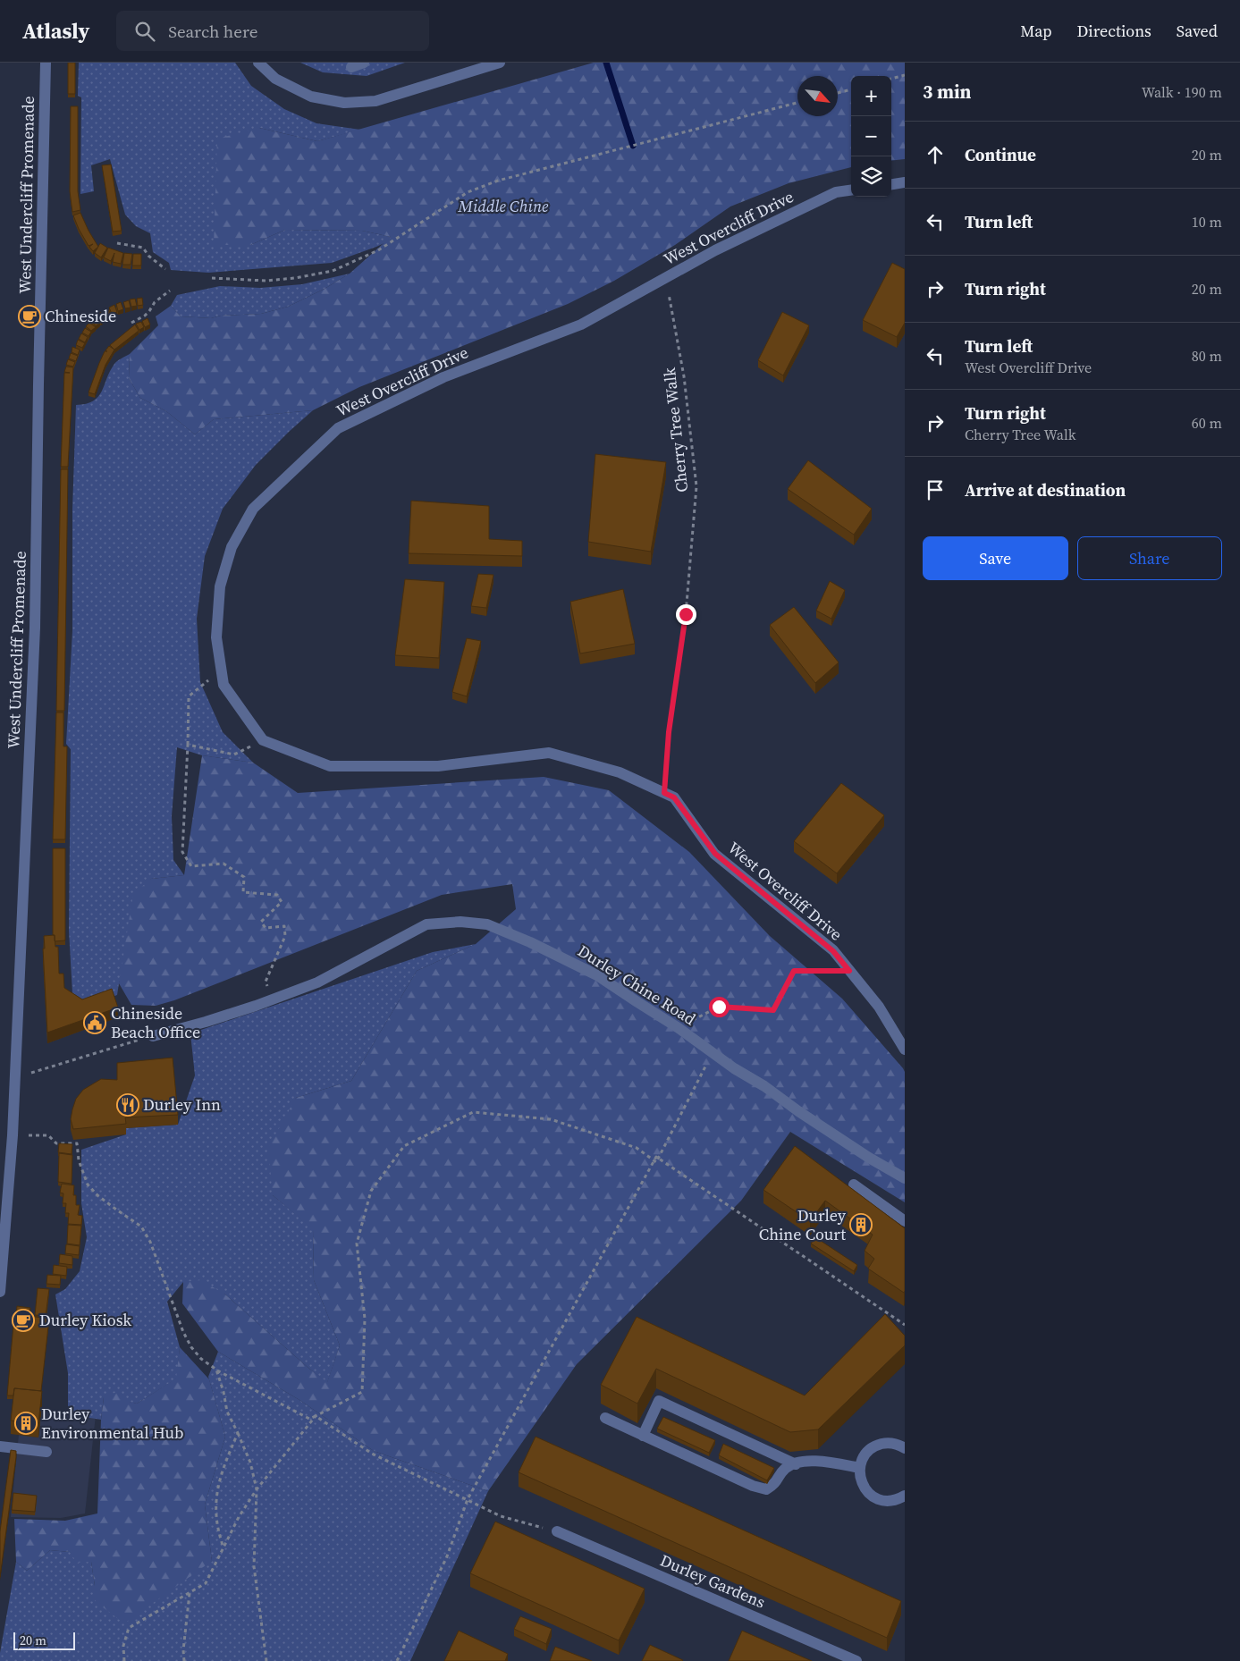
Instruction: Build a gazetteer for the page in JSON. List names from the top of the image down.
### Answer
{
  "streets": {
    "street": [
      "West Undercliff Promenade",
      "West Overcliff Drive",
      "Durley Chine Road",
      "Durley Gardens"
    ],
    "path": ["Cherry Tree Walk"]
  },
  "crossings": [
    ["West Overcliff Drive", "Cherry Tree Walk"]
  ],
  "parks": ["Middle Chine"],
  "places": {
    "cafe": ["Chineside", "Durley Kiosk"],
    "public building": ["Chineside Beach Office"],
    "restaurant": ["Durley Inn"],
    "building": ["Durley Chine Court", "Durley Environmental Hub"]
  },
  "scale_bar": "20 m",
  "north": "bottom right",
  "page": {
    "header": "Atlasly",
    "search": "Search here",
    "nav": ["Map", "Directions", "Saved"],
    "heading": ["3 min", "Walk · 190 m"],
    "map_buttons": ["+", "−"],
    "list": [
      ["Continue", "20 m"],
      ["Turn left", "10 m"],
      ["Turn right", "20 m"],
      ["Turn left", "West Overcliff Drive", "80 m"],
      ["Turn right", "Cherry Tree Walk", "60 m"],
      "Arrive at destination"
    ],
    "buttons": ["Save", "Share"],
    "scale": "20 m"
  }
}
